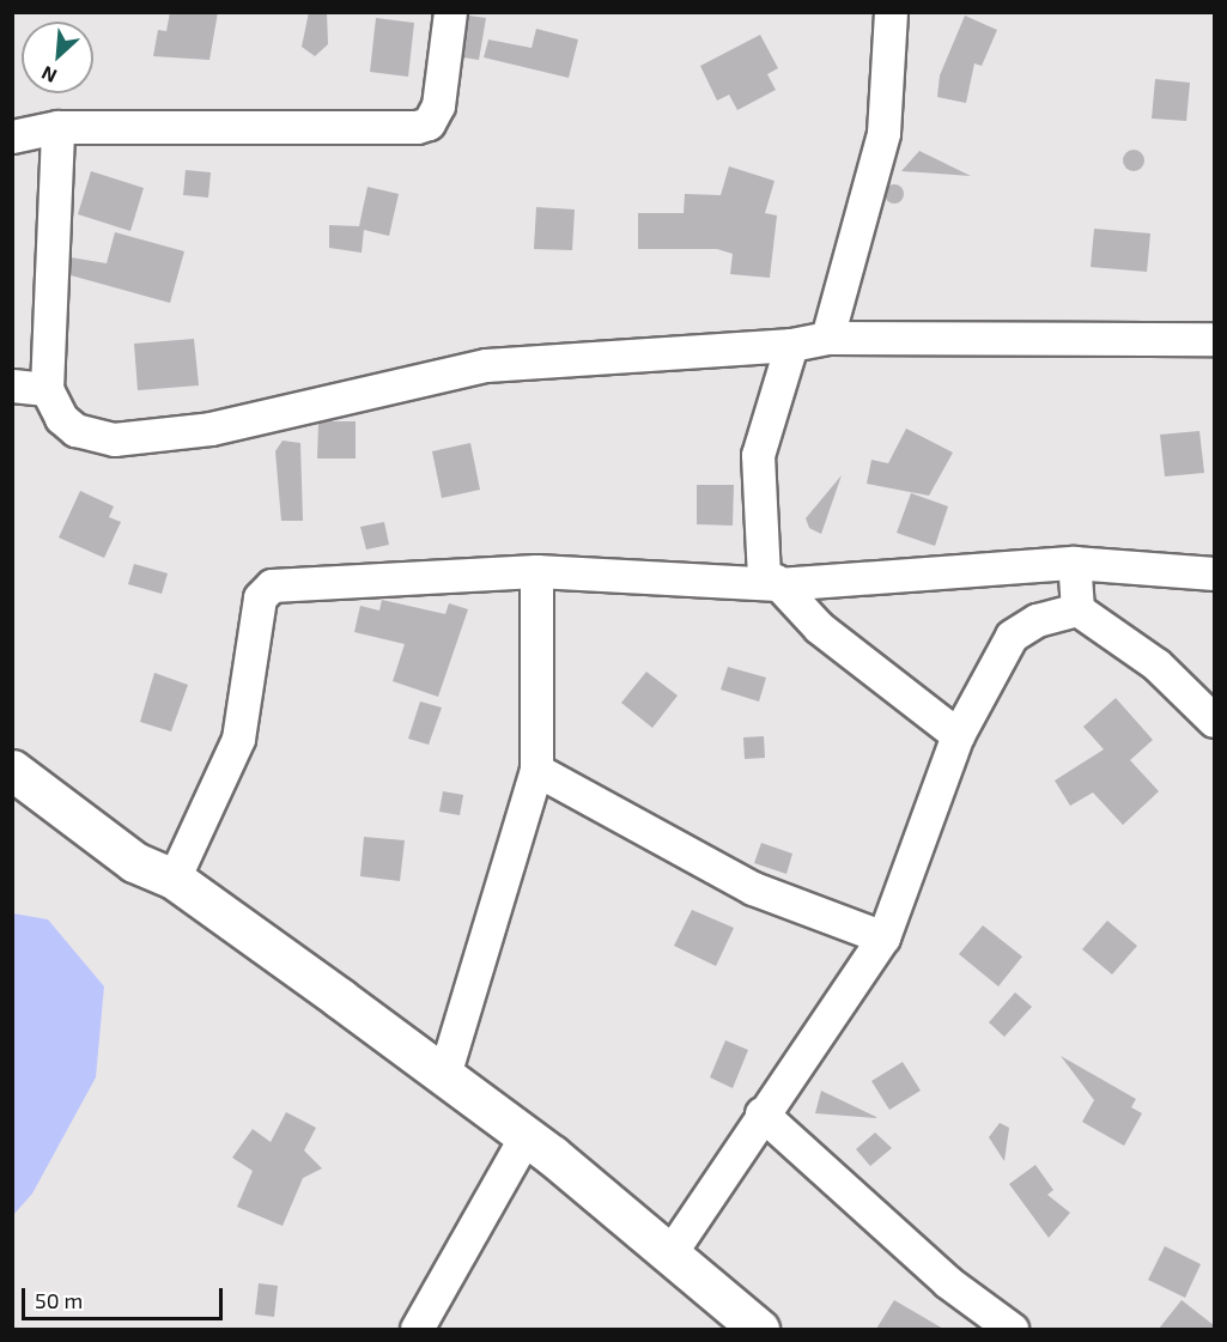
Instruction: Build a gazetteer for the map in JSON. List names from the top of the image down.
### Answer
{
  "scale_bar": "50 m",
  "north": "bottom left"
}
